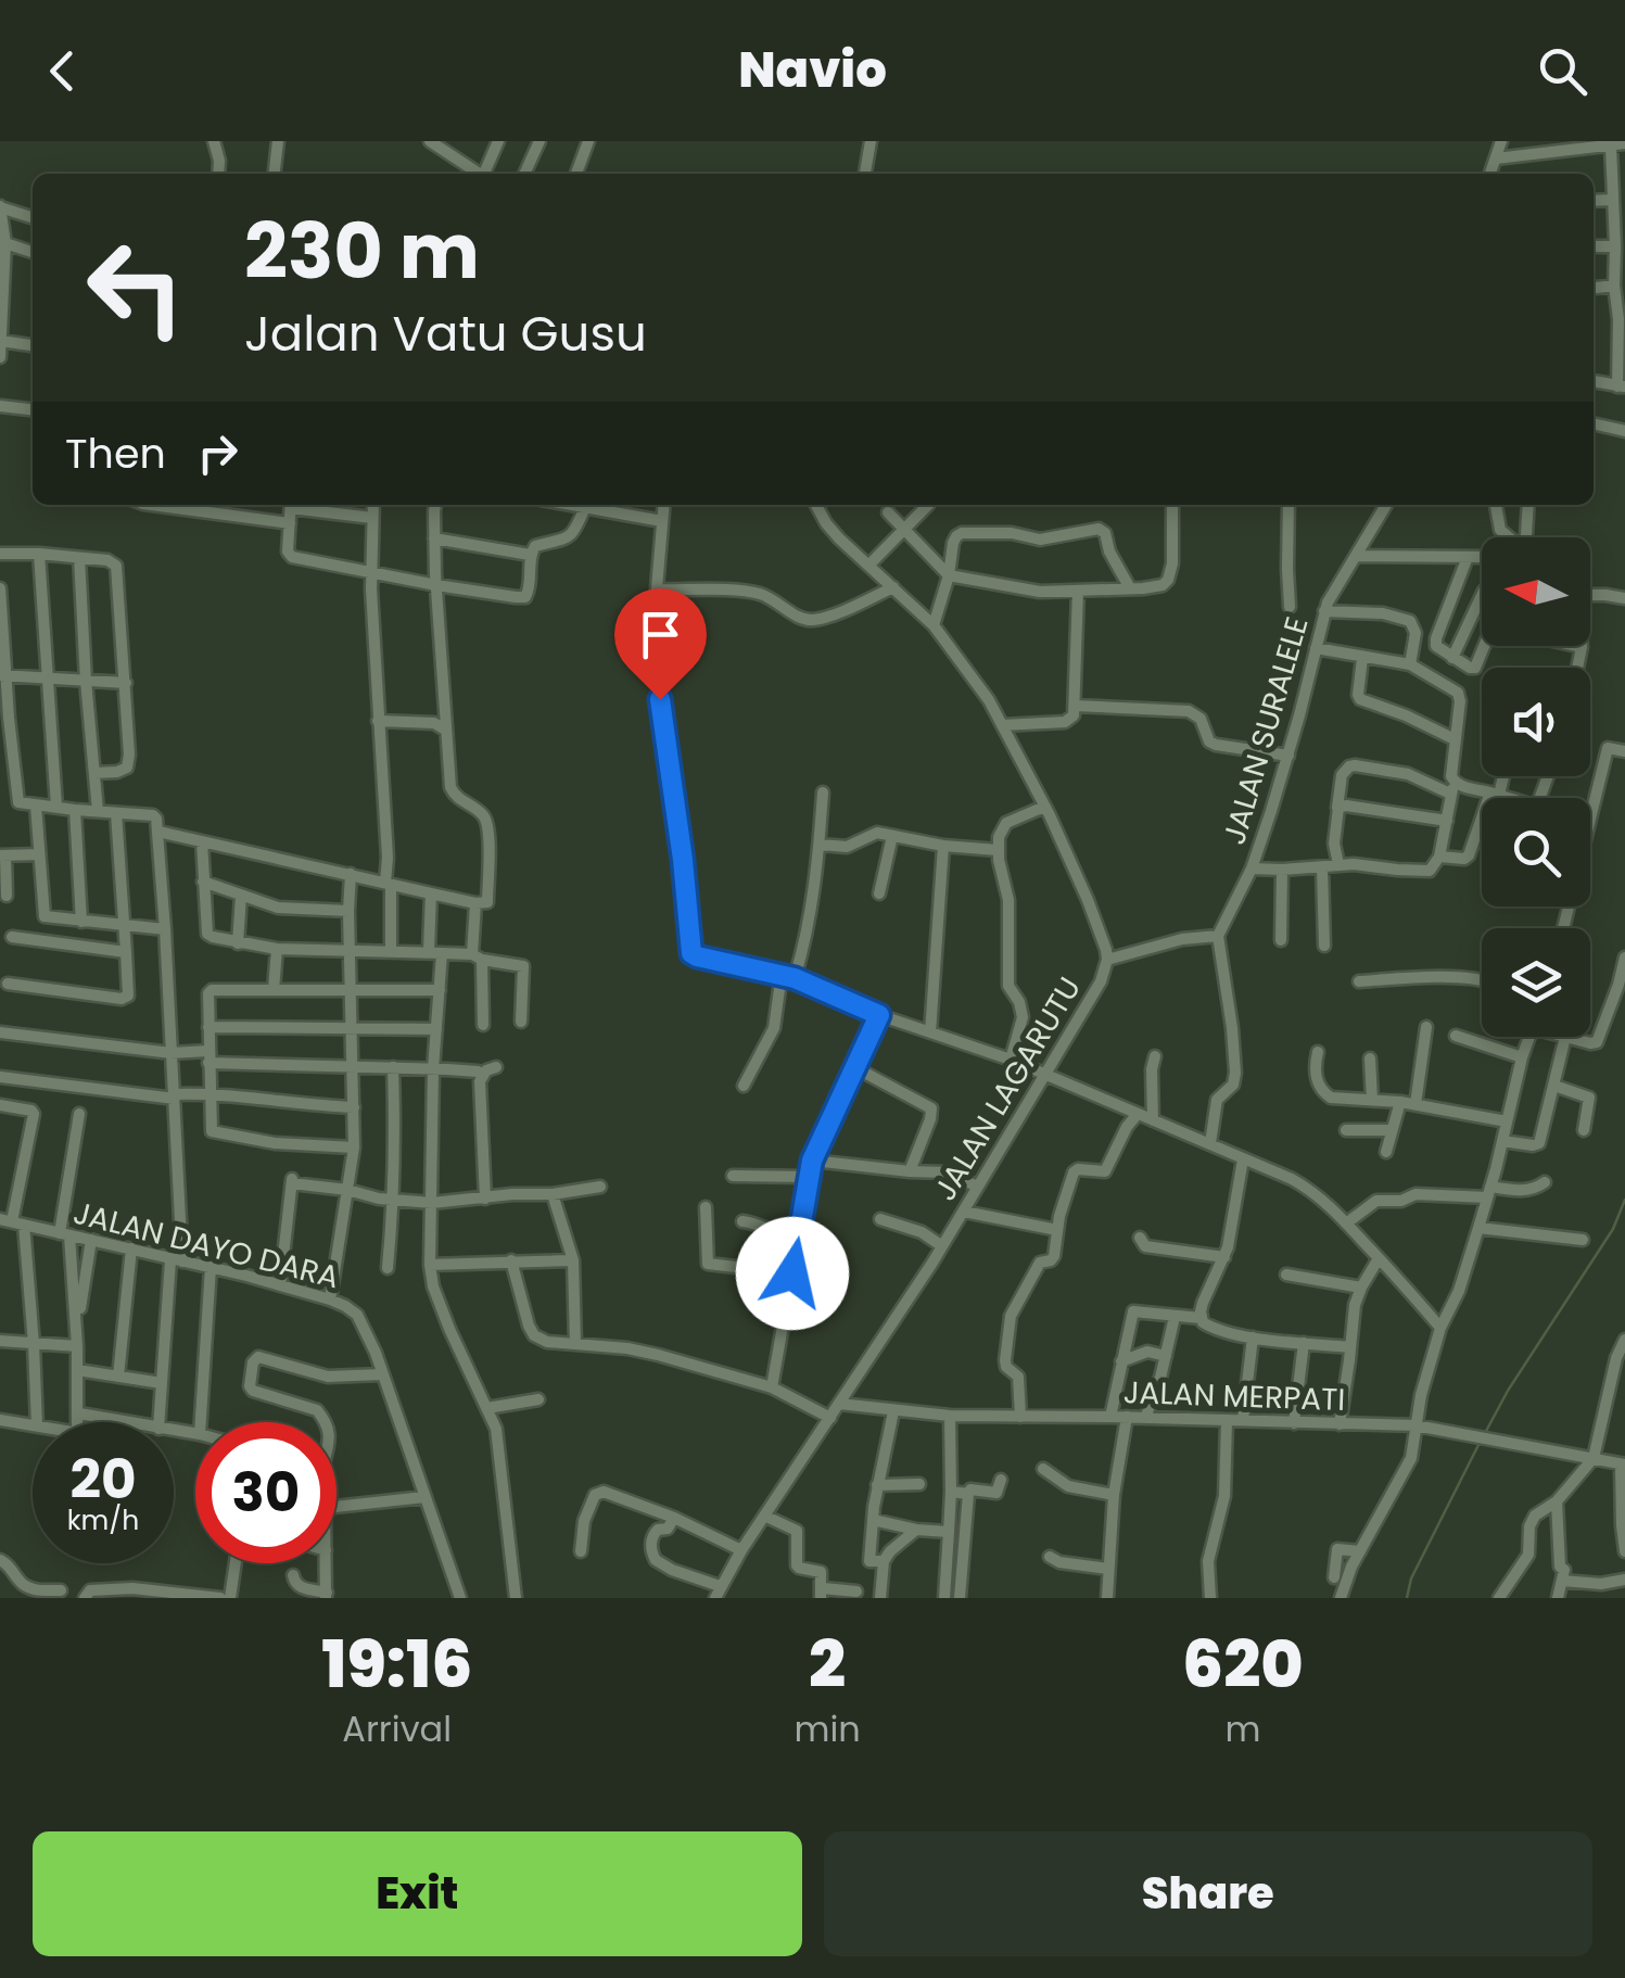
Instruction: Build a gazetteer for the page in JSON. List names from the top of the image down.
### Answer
{
  "streets": {
    "street": [
      "JALAN SURALELE",
      "JALAN LAGARUTU",
      "JALAN DAYO DARA",
      "JALAN MERPATI"
    ]
  },
  "crossings": [
    ["JALAN LAGARUTU", "JALAN MERPATI"]
  ],
  "north": "left",
  "page": {
    "header": "Navio",
    "turn": ["230 m", "Jalan Vatu Gusu"],
    "then": "Then",
    "speed": "20 km/h",
    "limit": "30",
    "eta": [
      "19:16",
      "Arrival",
      "2",
      "min",
      "620",
      "m"
    ],
    "buttons": ["Exit", "Share"]
  }
}
